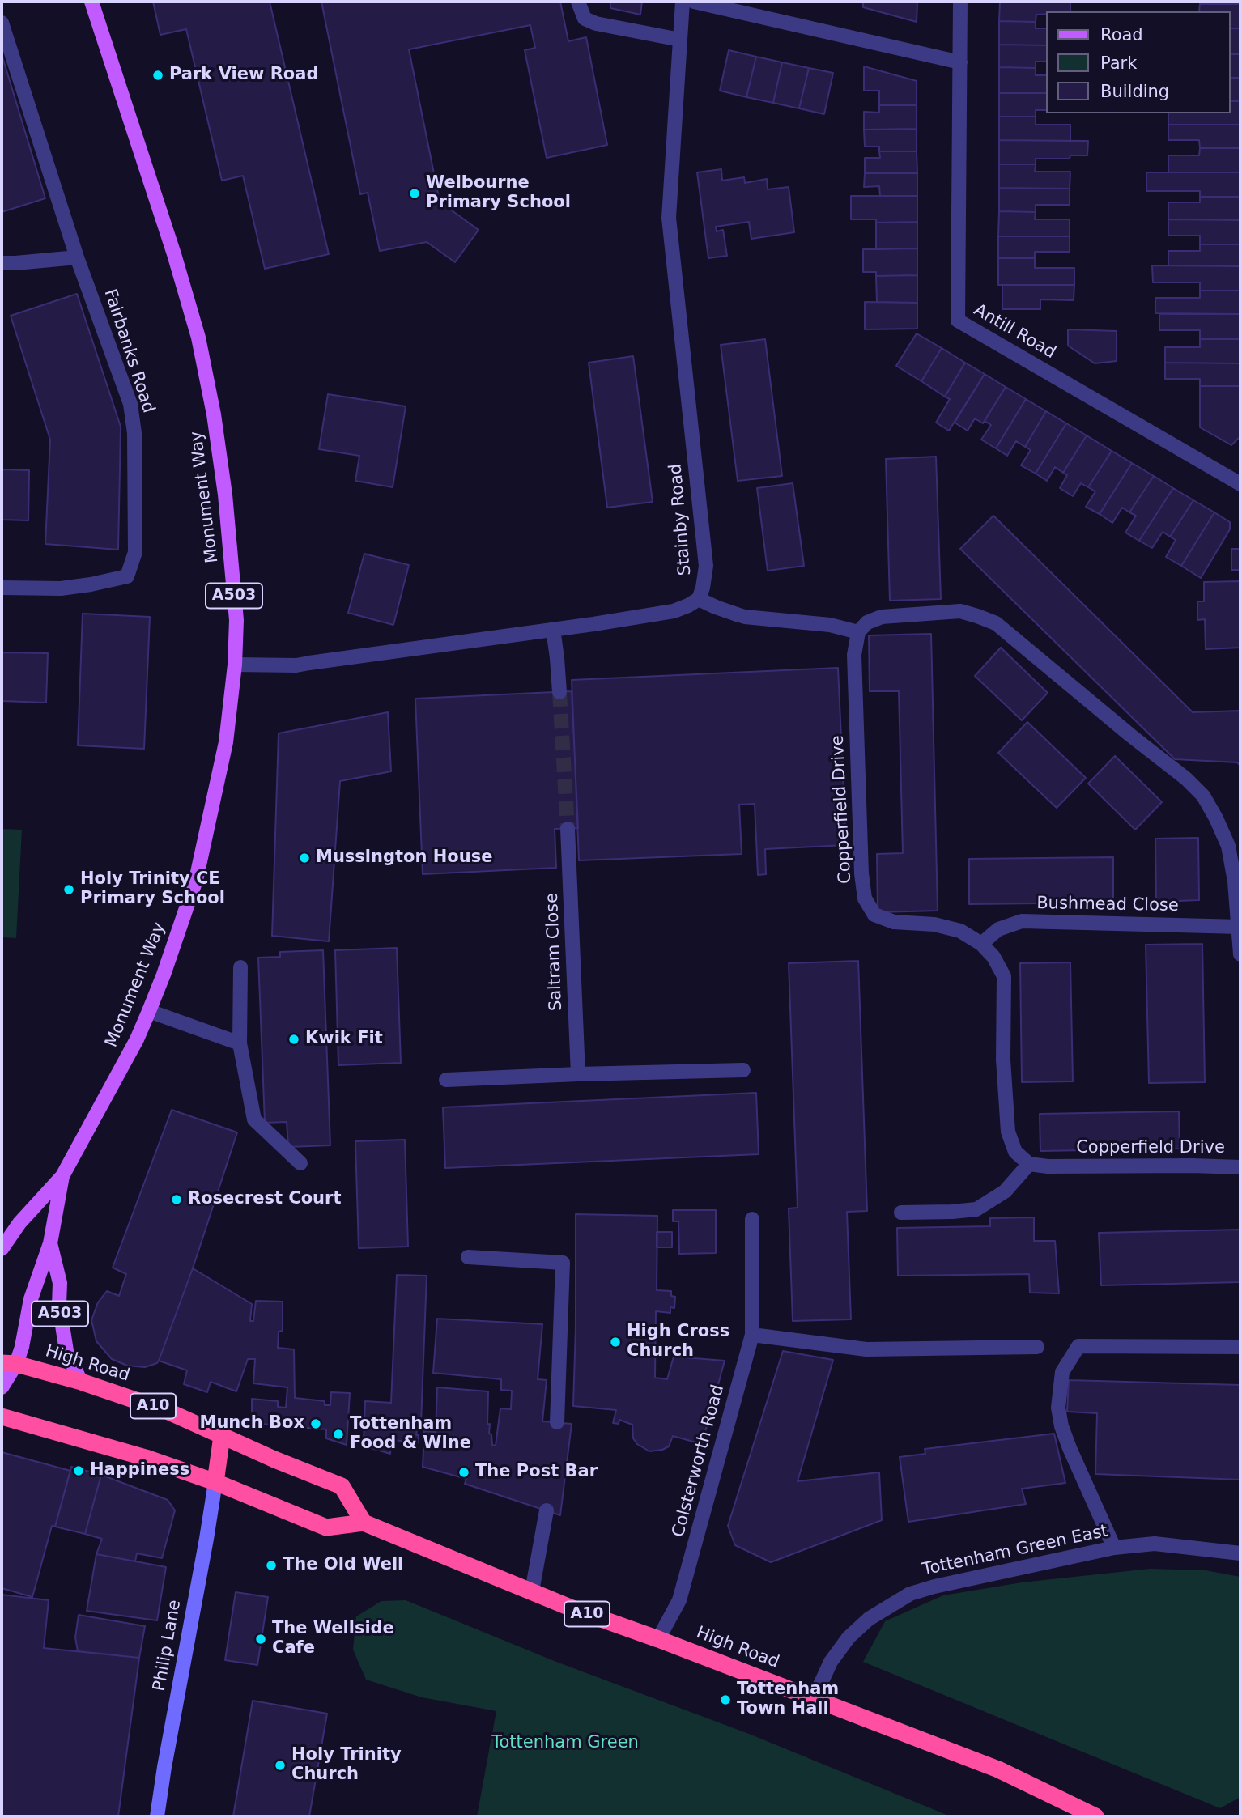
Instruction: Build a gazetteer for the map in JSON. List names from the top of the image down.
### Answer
{
  "streets": {
    "highway": ["High Road", "A10"],
    "main road": ["Monument Way", "A503", "Philip Lane"],
    "street": [
      "Antill Road",
      "Fairbanks Road",
      "Stainby Road",
      "Copperfield Drive",
      "Bushmead Close",
      "Saltram Close",
      "Colsterworth Road",
      "Tottenham Green East"
    ]
  },
  "crossings": [
    ["Monument Way", "Stainby Road"],
    ["Monument Way", "A503"],
    ["Monument Way", "High Road"],
    ["A503", "High Road"],
    ["Copperfield Drive", "Bushmead Close"],
    ["High Road", "Colsterworth Road"],
    ["High Road", "Tottenham Green East"],
    ["High Road", "Philip Lane"]
  ],
  "parks": ["Tottenham Green"],
  "places": [
    "Park View Road",
    "Welbourne Primary School",
    "Mussington House",
    "Holy Trinity CE Primary School",
    "Kwik Fit",
    "Rosecrest Court",
    "High Cross Church",
    "Munch Box",
    "Tottenham Food & Wine",
    "Happiness",
    "The Post Bar",
    "The Old Well",
    "The Wellside Cafe",
    "Tottenham Town Hall",
    "Holy Trinity Church"
  ],
  "legend": ["Road", "Park", "Building"]
}
